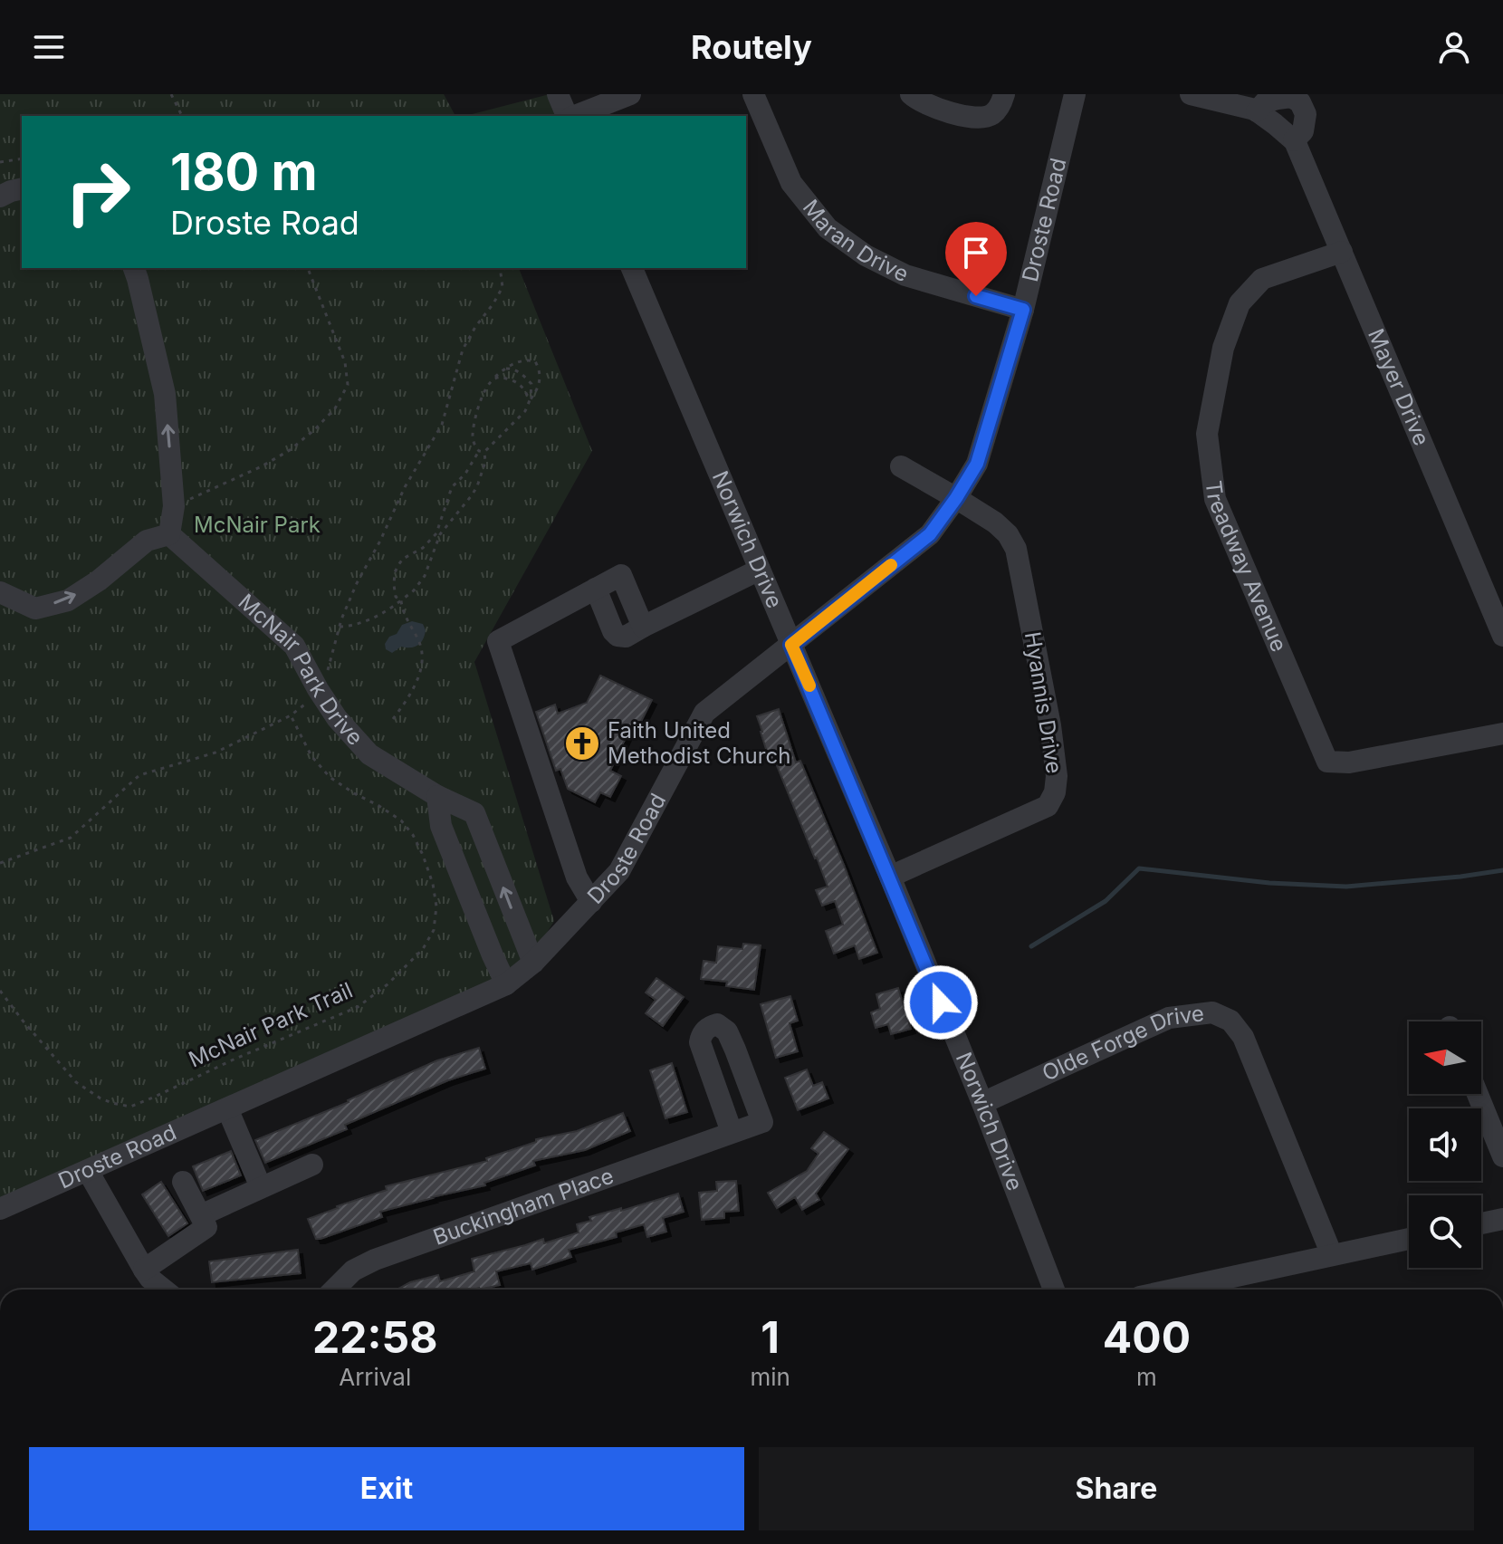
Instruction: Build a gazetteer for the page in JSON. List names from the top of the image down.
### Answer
{
  "streets": {
    "street": [
      "Droste Road",
      "Maran Drive",
      "Mayer Drive",
      "Norwich Drive",
      "Treadway Avenue",
      "McNair Park Drive",
      "Hyannis Drive",
      "Olde Forge Drive",
      "Buckingham Place"
    ],
    "path": ["McNair Park Trail"]
  },
  "crossings": [
    ["Droste Road", "Maran Drive"],
    ["Droste Road", "Norwich Drive"],
    ["Droste Road", "McNair Park Drive"],
    ["Droste Road", "Hyannis Drive"],
    ["Mayer Drive", "Treadway Avenue"],
    ["Norwich Drive", "Hyannis Drive"],
    ["Norwich Drive", "Olde Forge Drive"]
  ],
  "parks": ["McNair Park"],
  "places": {
    "church": ["Faith United Methodist Church"]
  },
  "north": "left",
  "page": {
    "header": "Routely",
    "turn": ["180 m", "Droste Road"],
    "eta": [
      "22:58",
      "Arrival",
      "1",
      "min",
      "400",
      "m"
    ],
    "buttons": ["Exit", "Share"]
  }
}
